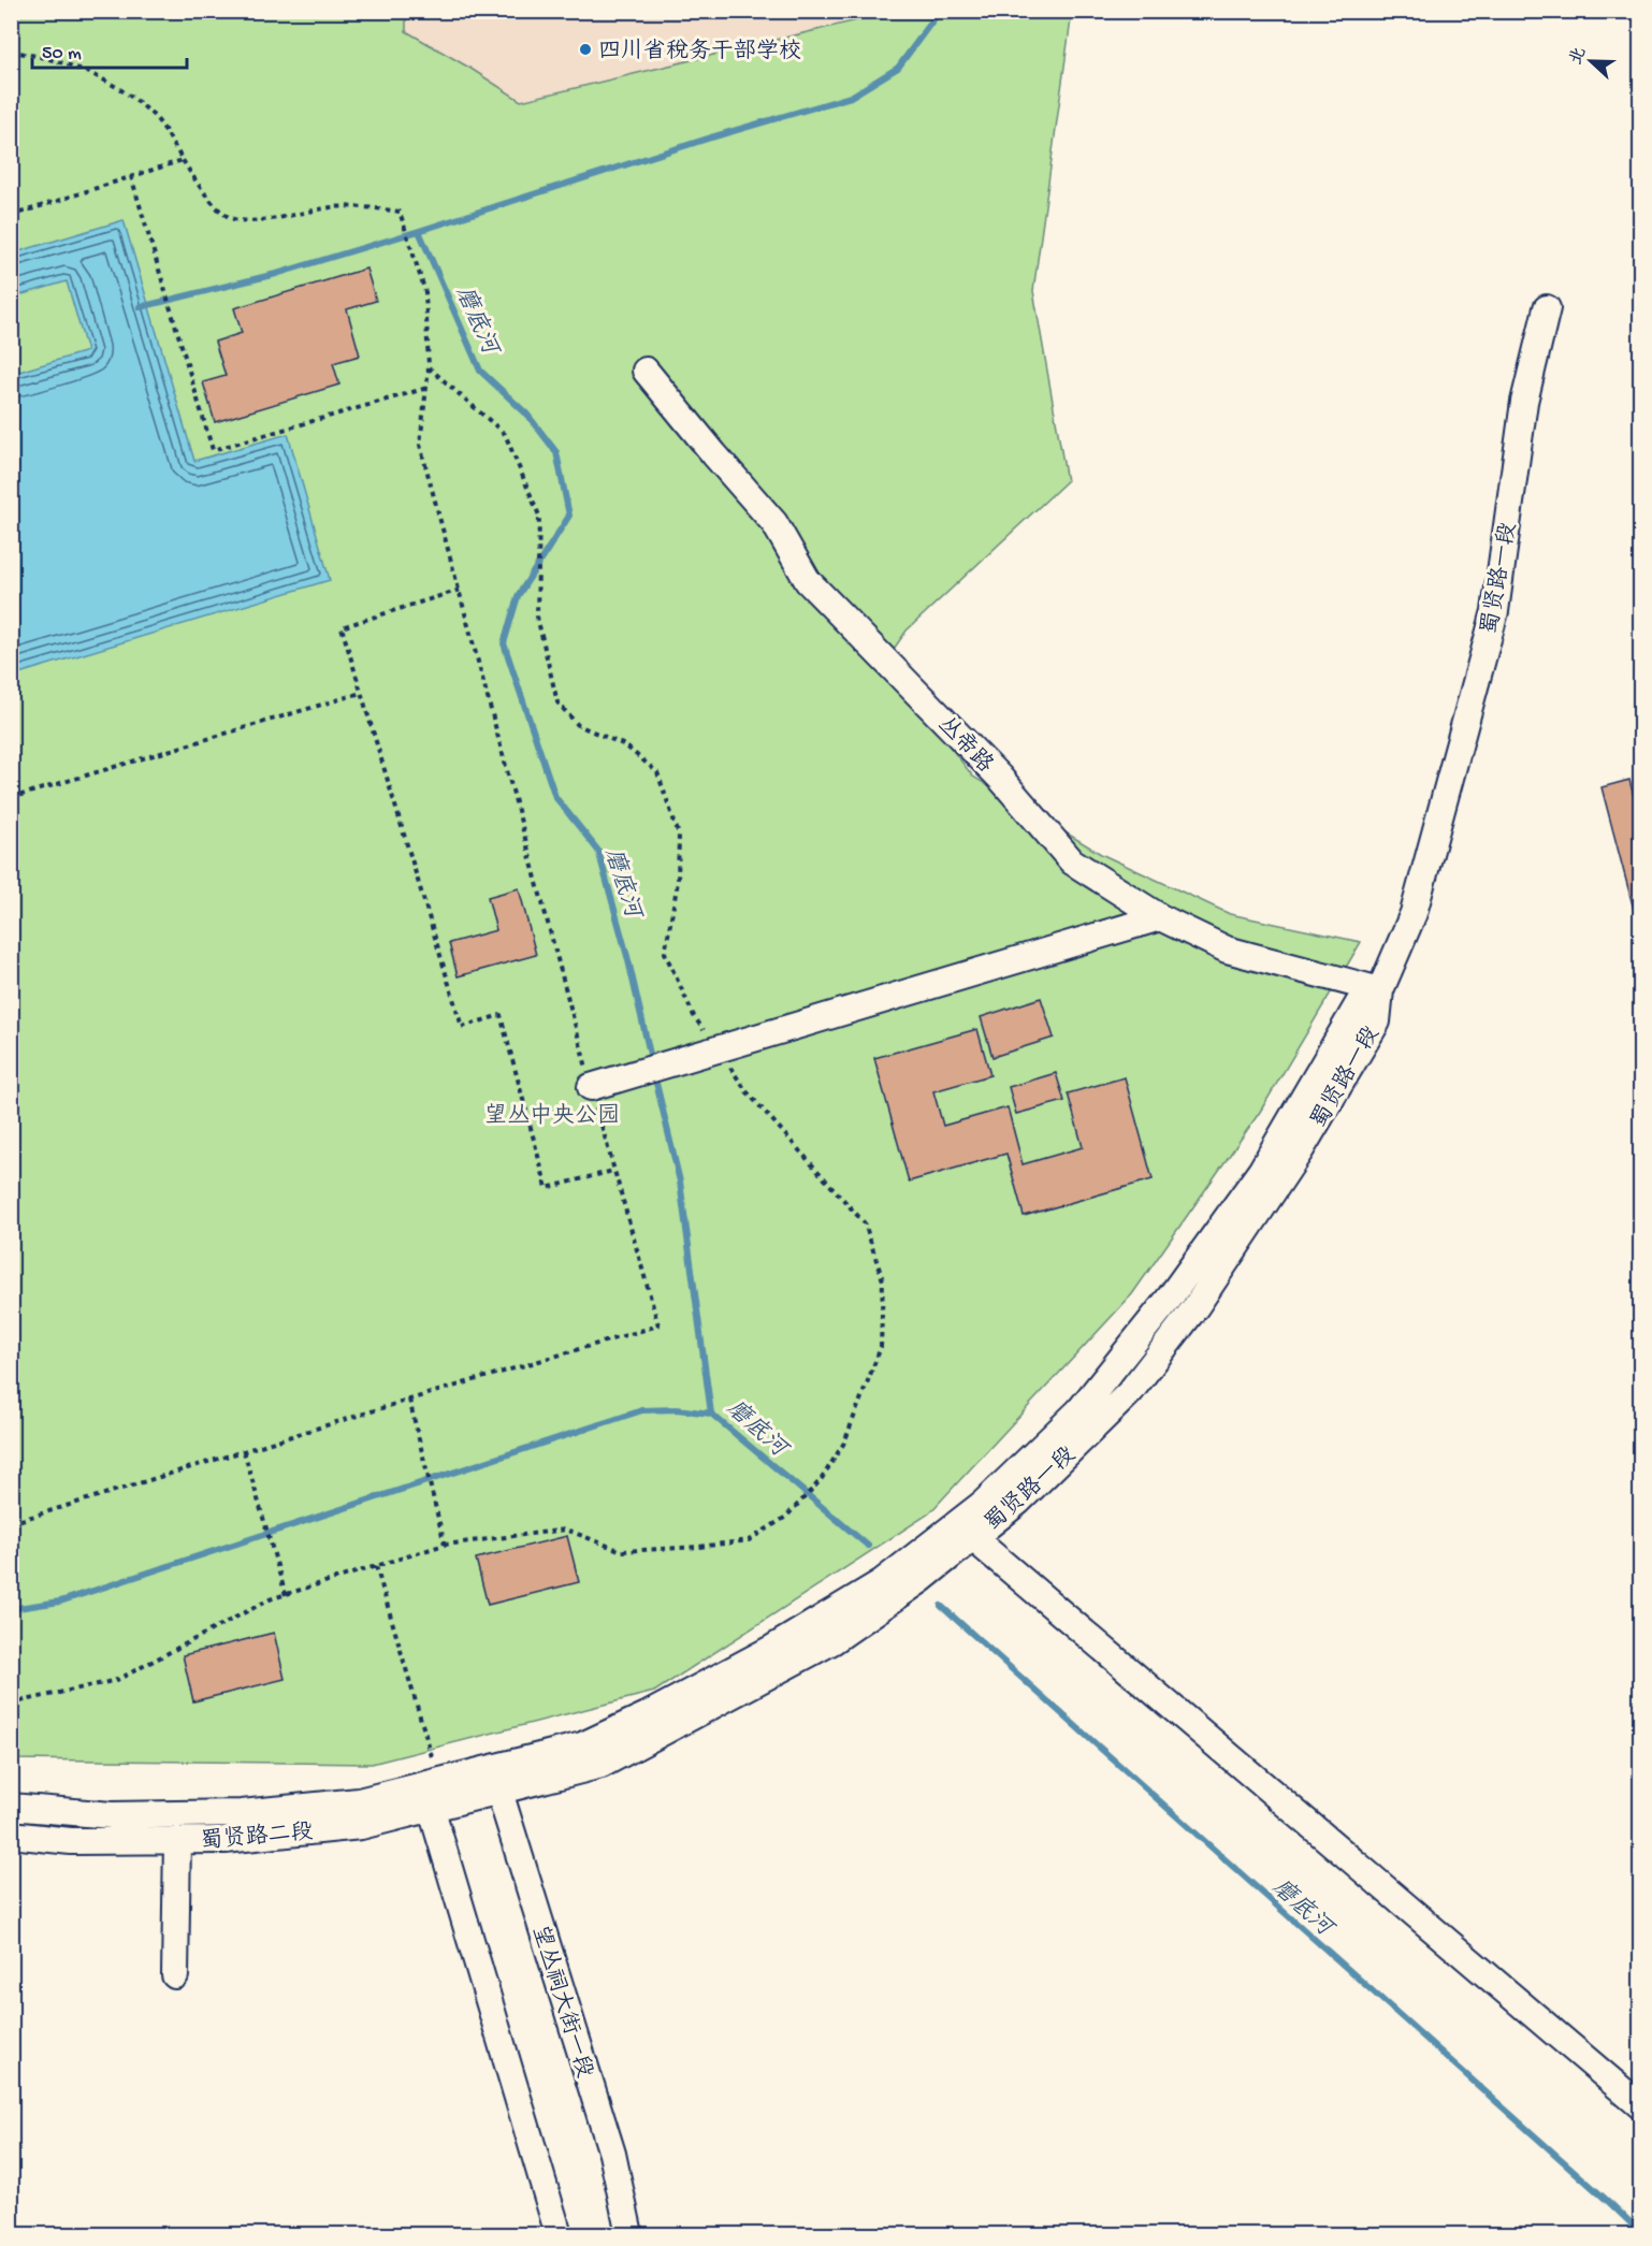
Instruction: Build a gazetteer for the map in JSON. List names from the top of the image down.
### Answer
{
  "streets": {
    "street": [
      "蜀贤路一段",
      "丛帝路",
      "蜀贤路二段",
      "望丛祠大街一段"
    ]
  },
  "crossings": [
    ["蜀贤路一段", "丛帝路"],
    ["蜀贤路一段", "蜀贤路二段"],
    ["蜀贤路一段", "望丛祠大街一段"],
    ["蜀贤路二段", "望丛祠大街一段"]
  ],
  "water": ["磨底河"],
  "parks": ["望丛中央公园"],
  "places": ["四川省税务干部学校"],
  "scale_bar": "50 m",
  "north": "left"
}
